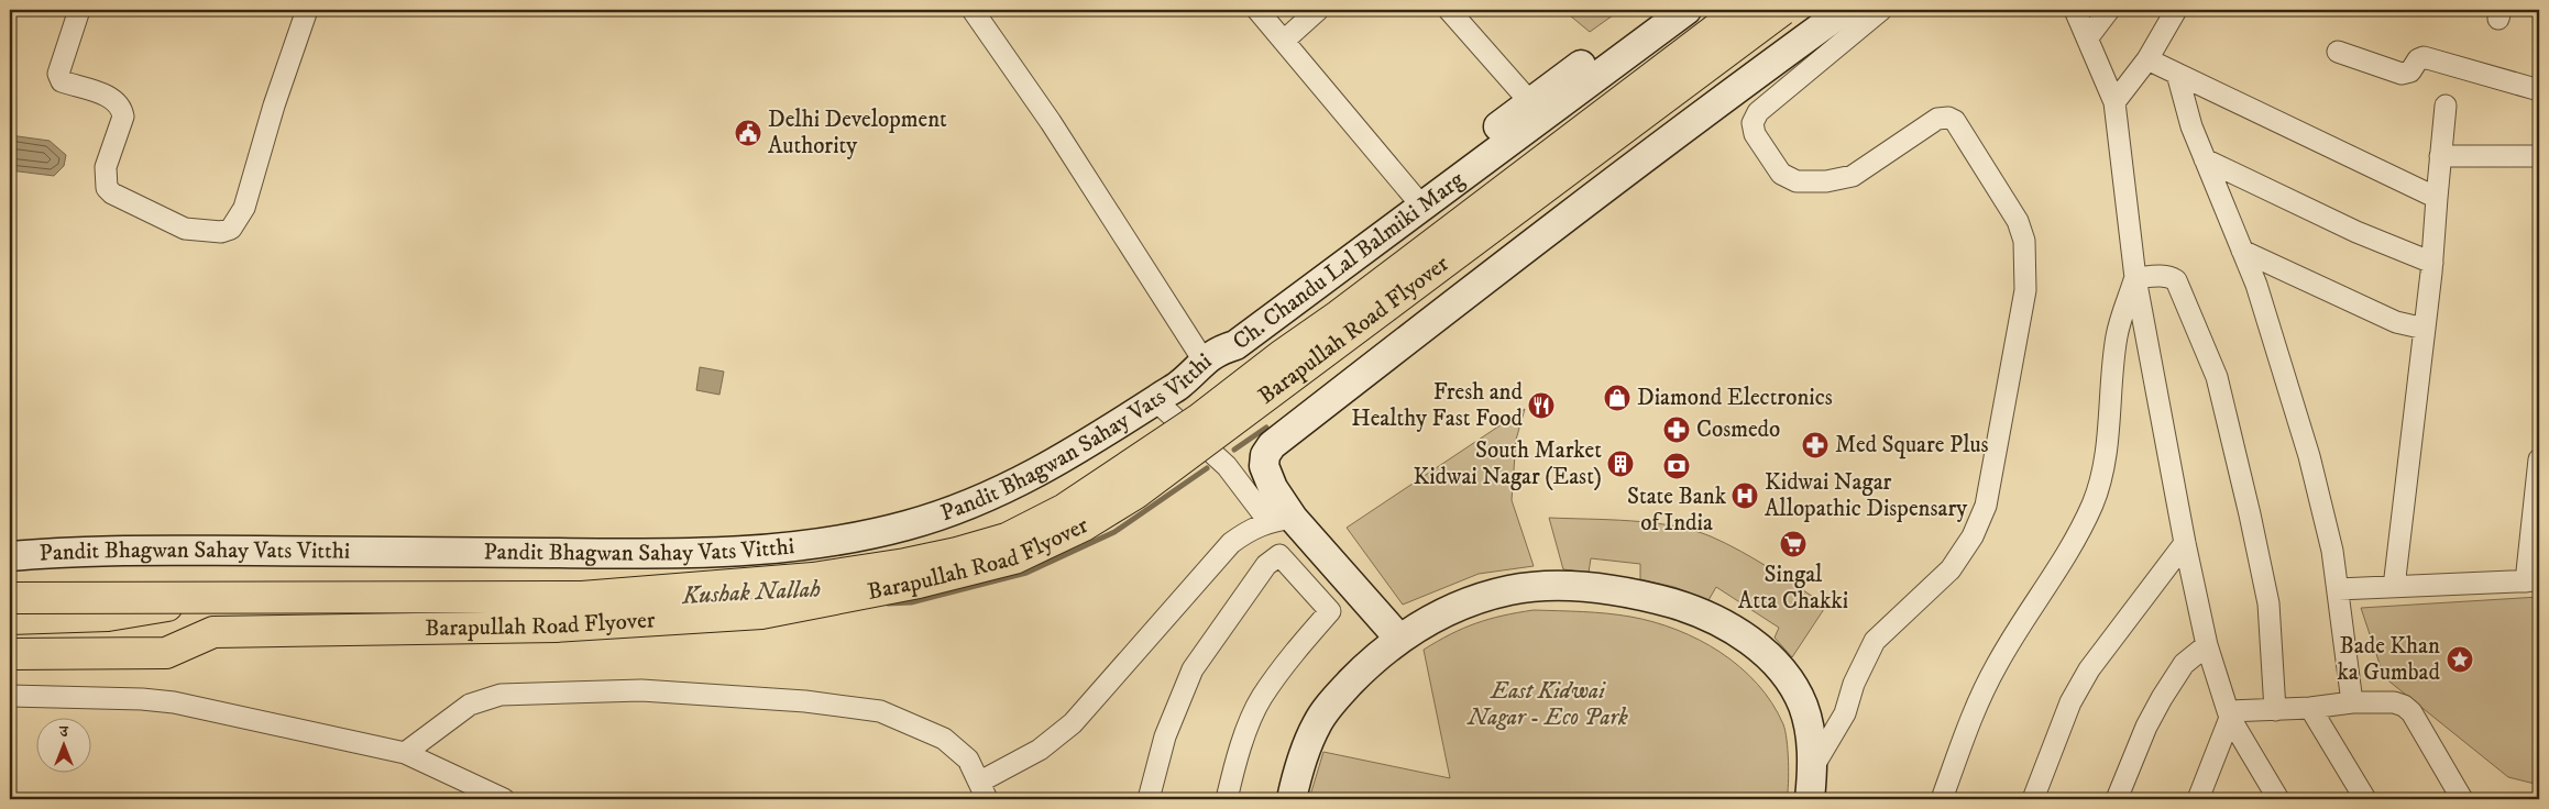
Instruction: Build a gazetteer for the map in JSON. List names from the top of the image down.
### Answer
{
  "streets": {
    "highway": ["Barapullah Road Flyover"],
    "street": ["Ch. Chandu Lal Balmiki Marg", "Pandit Bhagwan Sahay Vats Vitthi"]
  },
  "crossings": [
    ["Ch. Chandu Lal Balmiki Marg", "Pandit Bhagwan Sahay Vats Vitthi"]
  ],
  "water": ["Kushak Nallah"],
  "parks": ["East Kidwai Nagar - Eco Park"],
  "places": {
    "public building": ["Delhi Development Authority"],
    "shop": ["Diamond Electronics"],
    "restaurant": ["Fresh and Healthy Fast Food"],
    "pharmacy": ["Cosmedo", "Med Square Plus"],
    "building": ["South Market Kidwai Nagar (East)"],
    "bank": ["State Bank of India"],
    "hospital": ["Kidwai Nagar Allopathic Dispensary"],
    "supermarket": ["Singal Atta Chakki"],
    "place": ["Bade Khan ka Gumbad"]
  },
  "north": "top"
}
